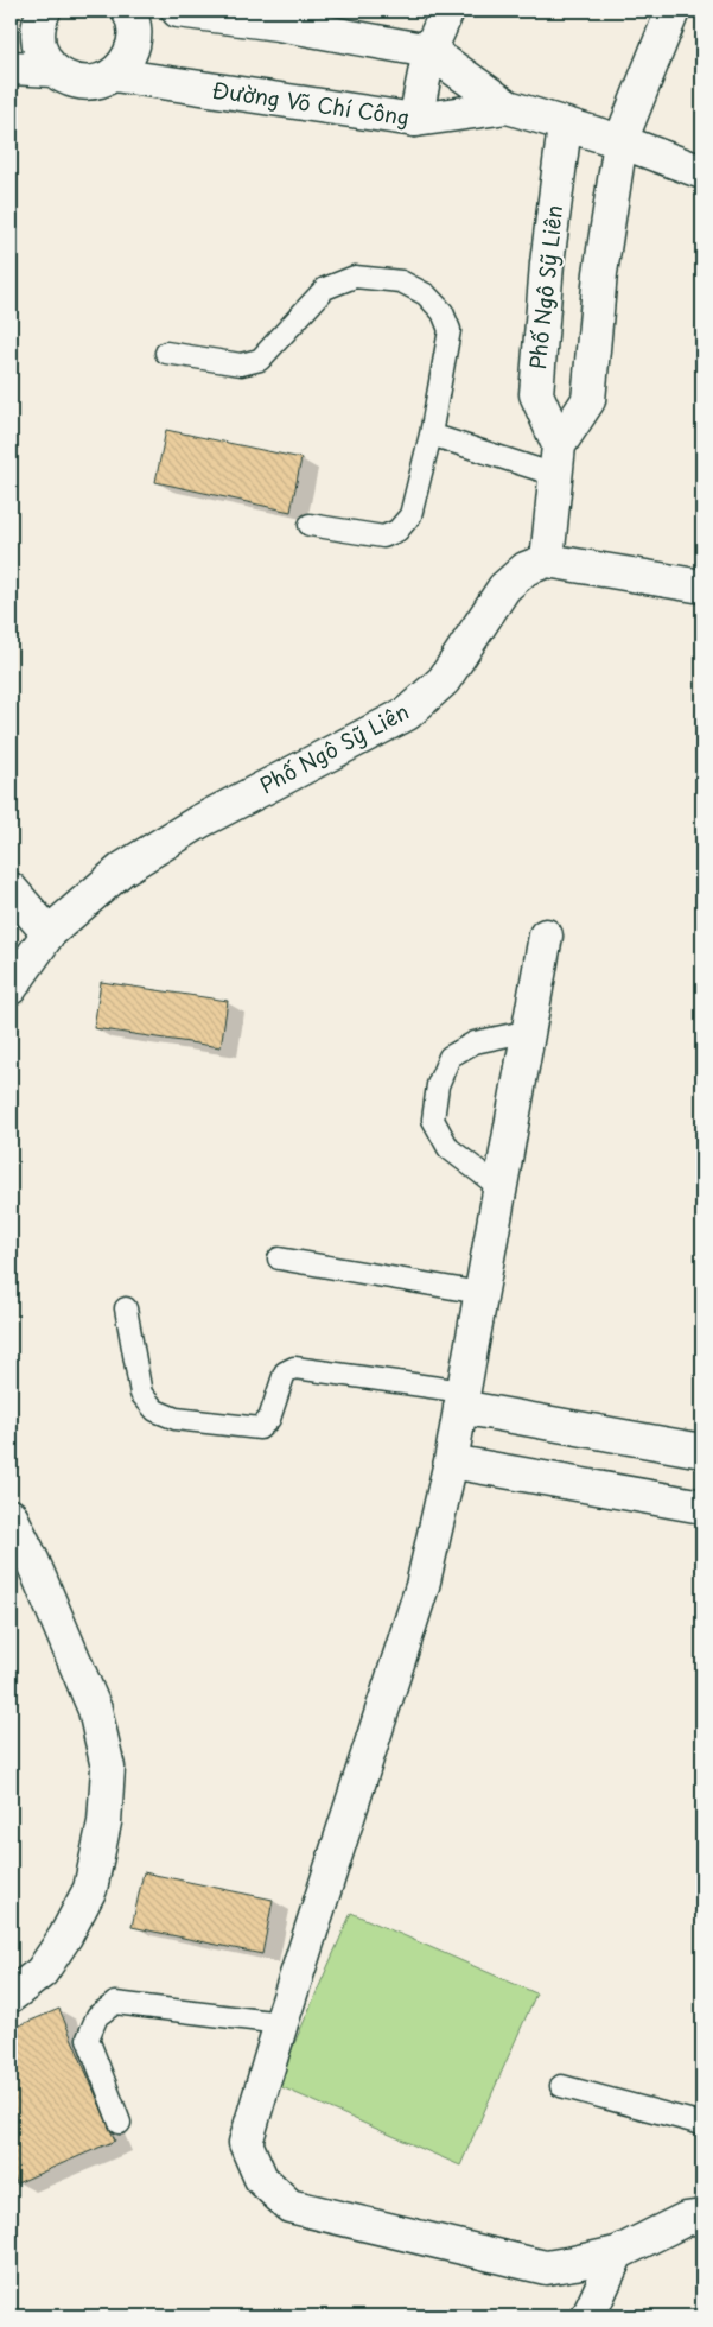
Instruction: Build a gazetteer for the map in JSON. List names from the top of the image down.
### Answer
{
  "streets": {
    "street": ["Đường Võ Chí Công", "Phố Ngô Sỹ Liên"]
  },
  "crossings": [
    ["Đường Võ Chí Công", "Phố Ngô Sỹ Liên"]
  ]
}
